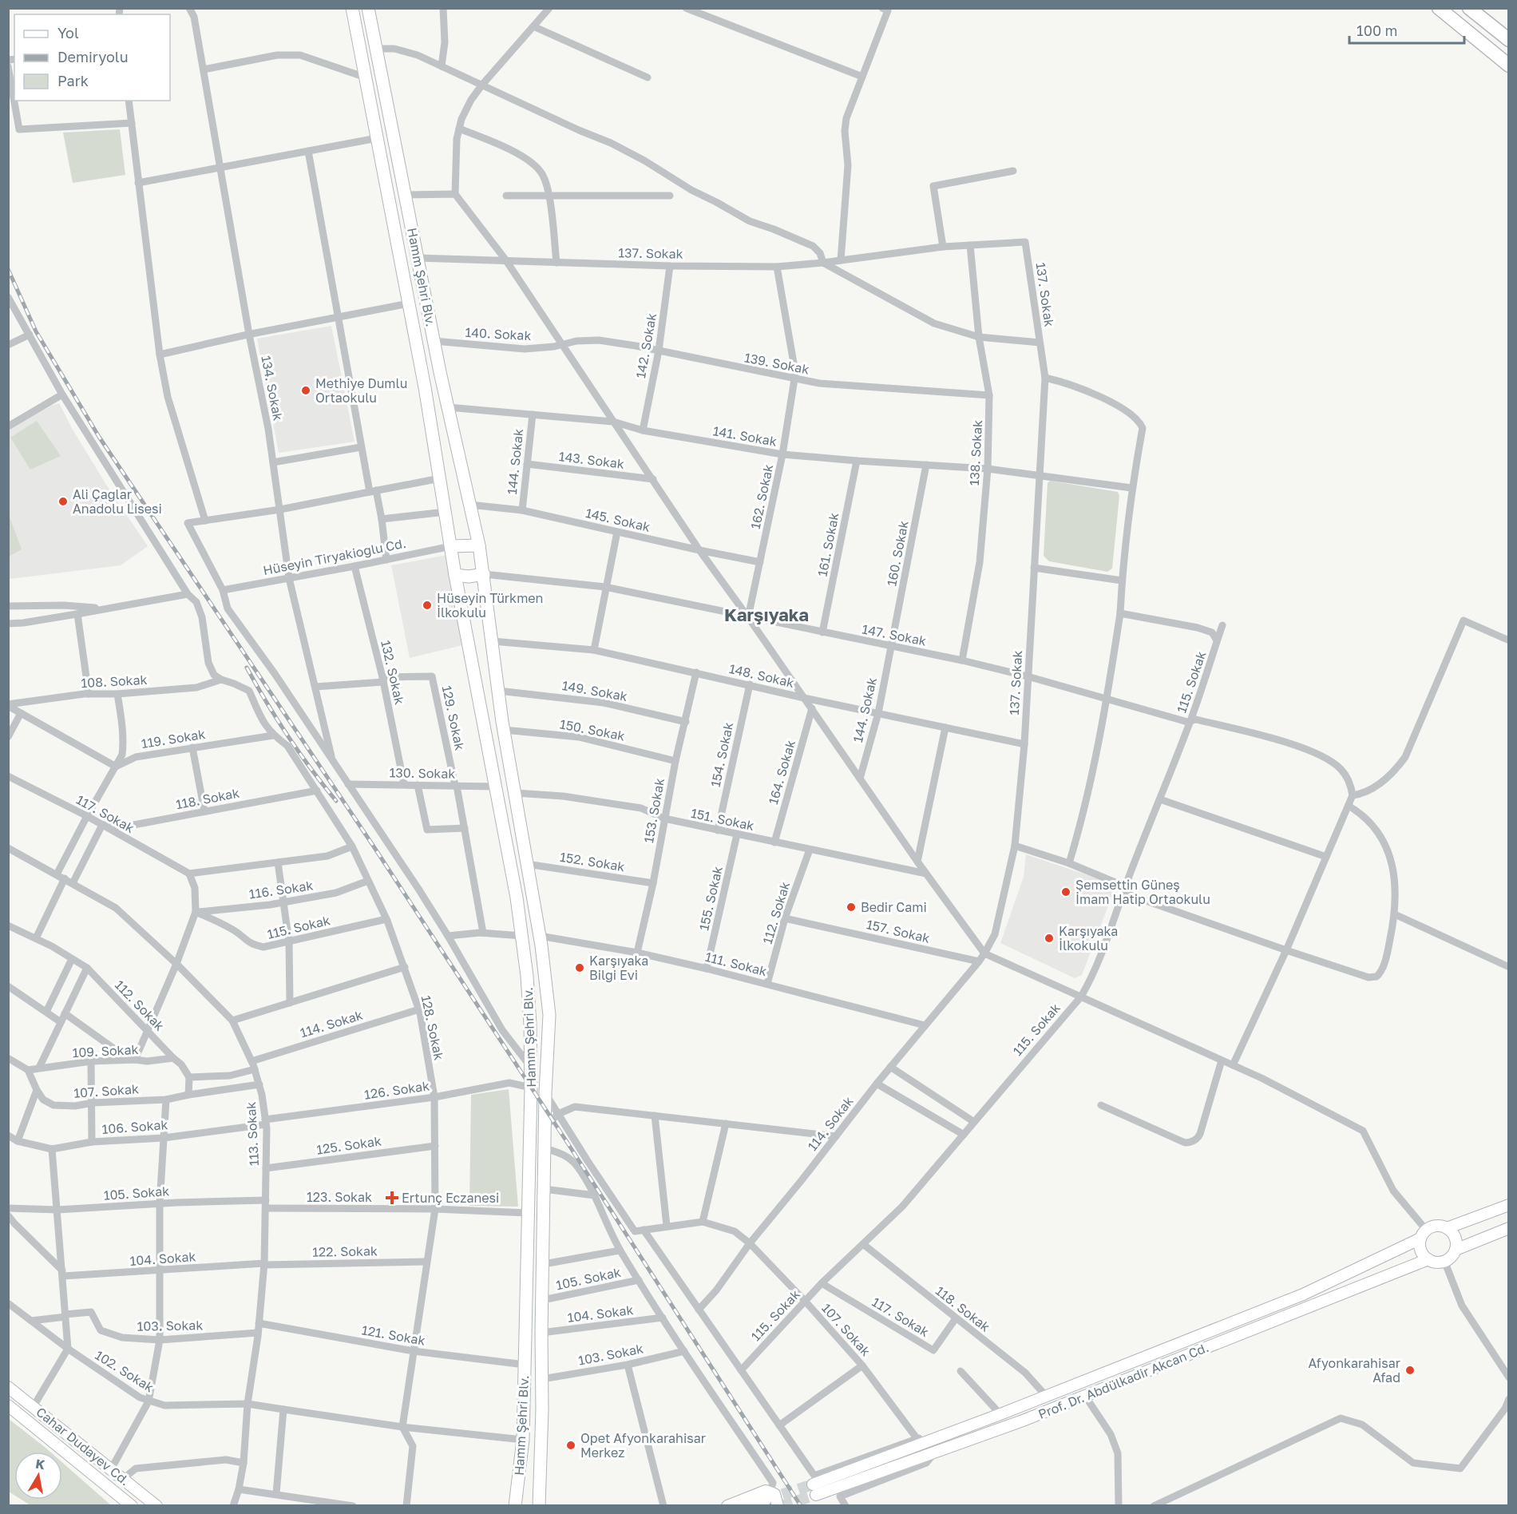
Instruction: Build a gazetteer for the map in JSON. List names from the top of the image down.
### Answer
{
  "streets": {
    "main road": ["Hamm Şehri Blv.", "Prof. Dr. Abdülkadir Akcan Cd.", "Cahar Dudayev Cd."],
    "street": [
      "137. Sokak",
      "140. Sokak",
      "142. Sokak",
      "139. Sokak",
      "134. Sokak",
      "141. Sokak",
      "138. Sokak",
      "143. Sokak",
      "144. Sokak",
      "162. Sokak",
      "145. Sokak",
      "161. Sokak",
      "160. Sokak",
      "Hüseyin Tiryakioğlu Cd.",
      "147. Sokak",
      "132. Sokak",
      "148. Sokak",
      "108. Sokak",
      "115. Sokak",
      "149. Sokak",
      "129. Sokak",
      "150. Sokak",
      "119. Sokak",
      "154. Sokak",
      "164. Sokak",
      "130. Sokak",
      "118. Sokak",
      "153. Sokak",
      "117. Sokak",
      "151. Sokak",
      "152. Sokak",
      "116. Sokak",
      "155. Sokak",
      "112. Sokak",
      "157. Sokak",
      "111. Sokak",
      "114. Sokak",
      "128. Sokak",
      "109. Sokak",
      "126. Sokak",
      "107. Sokak",
      "106. Sokak",
      "113. Sokak",
      "125. Sokak",
      "105. Sokak",
      "123. Sokak",
      "122. Sokak",
      "104. Sokak",
      "103. Sokak",
      "121. Sokak",
      "102. Sokak"
    ]
  },
  "crossings": [
    ["137. Sokak", "Hamm Şehri Blv."],
    ["137. Sokak", "142. Sokak"],
    ["137. Sokak", "141. Sokak"],
    ["137. Sokak", "138. Sokak"],
    ["137. Sokak", "162. Sokak"],
    ["137. Sokak", "147. Sokak"],
    ["137. Sokak", "148. Sokak"],
    ["137. Sokak", "114. Sokak"],
    ["Hamm Şehri Blv.", "140. Sokak"],
    ["Hamm Şehri Blv.", "141. Sokak"],
    ["Hamm Şehri Blv.", "145. Sokak"],
    ["Hamm Şehri Blv.", "Hüseyin Tiryakioğlu Cd."],
    ["Hamm Şehri Blv.", "147. Sokak"],
    ["Hamm Şehri Blv.", "148. Sokak"],
    ["Hamm Şehri Blv.", "149. Sokak"],
    ["Hamm Şehri Blv.", "150. Sokak"],
    ["Hamm Şehri Blv.", "130. Sokak"],
    ["Hamm Şehri Blv.", "151. Sokak"],
    ["Hamm Şehri Blv.", "152. Sokak"],
    ["Hamm Şehri Blv.", "111. Sokak"],
    ["Hamm Şehri Blv.", "126. Sokak"],
    ["Hamm Şehri Blv.", "105. Sokak"],
    ["Hamm Şehri Blv.", "123. Sokak"],
    ["Hamm Şehri Blv.", "104. Sokak"],
    ["Hamm Şehri Blv.", "103. Sokak"],
    ["Hamm Şehri Blv.", "121. Sokak"],
    ["Hamm Şehri Blv.", "102. Sokak"],
    ["140. Sokak", "139. Sokak"],
    ["142. Sokak", "139. Sokak"],
    ["142. Sokak", "141. Sokak"],
    ["139. Sokak", "138. Sokak"],
    ["139. Sokak", "162. Sokak"],
    ["134. Sokak", "Hüseyin Tiryakioğlu Cd."],
    ["141. Sokak", "138. Sokak"],
    ["141. Sokak", "144. Sokak"],
    ["141. Sokak", "162. Sokak"],
    ["141. Sokak", "161. Sokak"],
    ["141. Sokak", "160. Sokak"],
    ["138. Sokak", "147. Sokak"],
    ["143. Sokak", "144. Sokak"],
    ["144. Sokak", "145. Sokak"],
    ["144. Sokak", "160. Sokak"],
    ["144. Sokak", "147. Sokak"],
    ["144. Sokak", "148. Sokak"],
    ["162. Sokak", "145. Sokak"],
    ["162. Sokak", "147. Sokak"],
    ["161. Sokak", "147. Sokak"],
    ["160. Sokak", "147. Sokak"],
    ["Hüseyin Tiryakioğlu Cd.", "132. Sokak"],
    ["147. Sokak", "115. Sokak"],
    ["132. Sokak", "129. Sokak"],
    ["132. Sokak", "130. Sokak"],
    ["148. Sokak", "154. Sokak"],
    ["148. Sokak", "153. Sokak"],
    ["108. Sokak", "128. Sokak"],
    ["115. Sokak", "118. Sokak"],
    ["115. Sokak", "117. Sokak"],
    ["115. Sokak", "116. Sokak"],
    ["115. Sokak", "128. Sokak"],
    ["115. Sokak", "107. Sokak"],
    ["149. Sokak", "153. Sokak"],
    ["129. Sokak", "130. Sokak"],
    ["150. Sokak", "153. Sokak"],
    ["119. Sokak", "128. Sokak"],
    ["154. Sokak", "151. Sokak"],
    ["164. Sokak", "151. Sokak"],
    ["118. Sokak", "117. Sokak"],
    ["118. Sokak", "128. Sokak"],
    ["118. Sokak", "Prof. Dr. Abdülkadir Akcan Cd."],
    ["153. Sokak", "151. Sokak"],
    ["153. Sokak", "152. Sokak"],
    ["153. Sokak", "111. Sokak"],
    ["151. Sokak", "155. Sokak"],
    ["151. Sokak", "112. Sokak"],
    ["116. Sokak", "128. Sokak"],
    ["155. Sokak", "111. Sokak"],
    ["112. Sokak", "157. Sokak"],
    ["112. Sokak", "111. Sokak"],
    ["112. Sokak", "109. Sokak"],
    ["157. Sokak", "114. Sokak"],
    ["111. Sokak", "114. Sokak"],
    ["114. Sokak", "128. Sokak"],
    ["114. Sokak", "107. Sokak"],
    ["114. Sokak", "113. Sokak"],
    ["128. Sokak", "126. Sokak"],
    ["128. Sokak", "125. Sokak"],
    ["128. Sokak", "123. Sokak"],
    ["128. Sokak", "122. Sokak"],
    ["128. Sokak", "121. Sokak"],
    ["128. Sokak", "102. Sokak"],
    ["109. Sokak", "107. Sokak"],
    ["126. Sokak", "106. Sokak"],
    ["126. Sokak", "113. Sokak"],
    ["107. Sokak", "113. Sokak"],
    ["106. Sokak", "113. Sokak"],
    ["113. Sokak", "125. Sokak"],
    ["113. Sokak", "105. Sokak"],
    ["113. Sokak", "123. Sokak"],
    ["113. Sokak", "122. Sokak"],
    ["113. Sokak", "104. Sokak"],
    ["113. Sokak", "103. Sokak"],
    ["113. Sokak", "121. Sokak"],
    ["113. Sokak", "102. Sokak"],
    ["105. Sokak", "123. Sokak"],
    ["122. Sokak", "104. Sokak"]
  ],
  "districts": ["Karşıyaka"],
  "places": {
    "other": [
      "Methiye Dumlu Ortaokulu",
      "Ali Çağlar Anadolu Lisesi",
      "Hüseyin Türkmen İlkokulu",
      "Şemsettin Güneş İmam Hatip Ortaokulu",
      "Bedir Cami",
      "Karşıyaka İlkokulu",
      "Karşıyaka Bilgi Evi",
      "Afyonkarahisar Afad",
      "Opet Afyonkarahisar Merkez"
    ],
    "health": ["Ertunç Eczanesi"]
  },
  "legend": ["Yol", "Demiryolu", "Park"],
  "scale_bar": "100 m",
  "north": "top"
}
